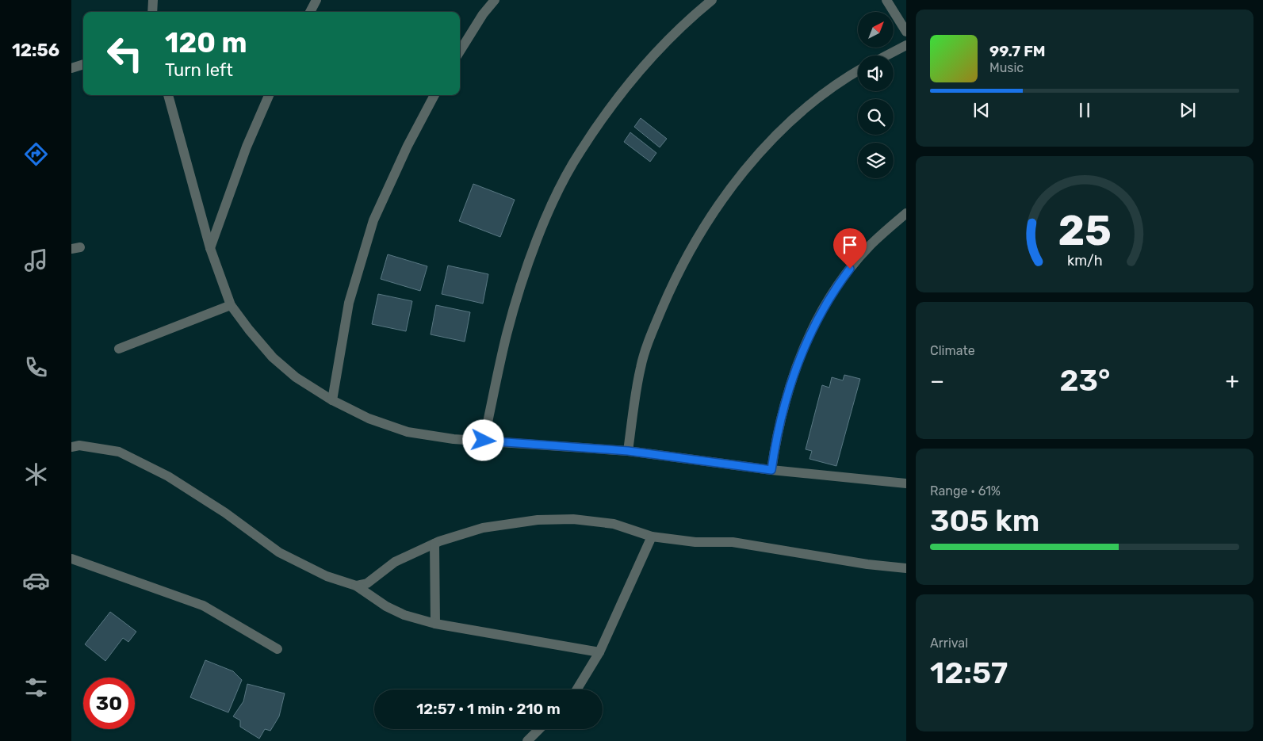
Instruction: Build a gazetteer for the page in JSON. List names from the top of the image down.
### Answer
{
  "north": "top right",
  "page": {
    "tabs": "12:56",
    "turn": ["120 m", "Turn left"],
    "song": ["99.7 FM", "Music"],
    "tile": [
      "Climate",
      ["Range · 61%", "305 km"],
      ["Arrival", "12:57"]
    ],
    "heat": ["−", "23°", "+"],
    "limit": "30",
    "trip": "12:57 · 1 min · 210 m",
    "gauge": ["25", "km/h"]
  }
}
